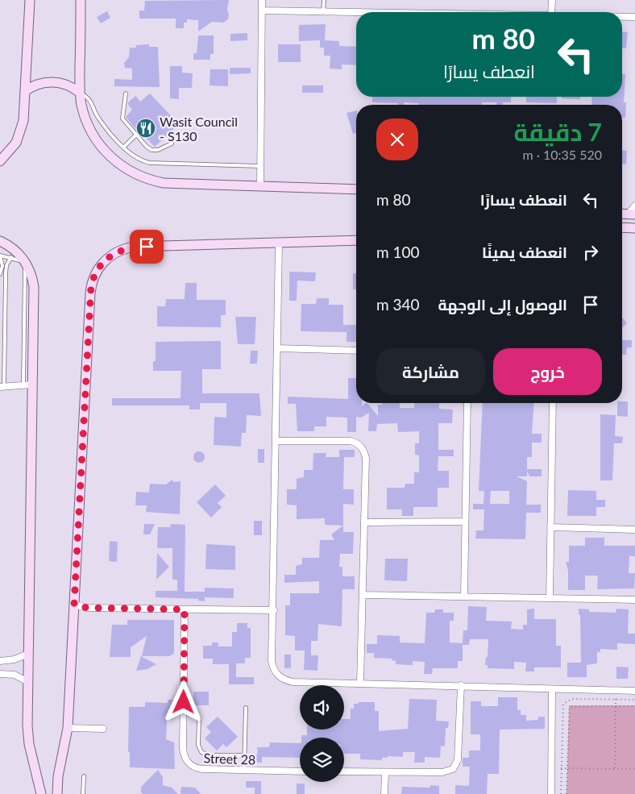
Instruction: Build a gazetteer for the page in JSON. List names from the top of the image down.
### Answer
{
  "streets": {
    "street": ["Street 28"]
  },
  "places": {
    "restaurant": ["Wasit Council - S130"]
  },
  "page": {
    "turn": ["80 m", "انعطف يسارًا"],
    "heading": ["7 دقيقة", "520 m · 10:35"],
    "list": [
      {
        "name": "انعطف يسارًا",
        "value": "80 m"
      },
      {
        "name": "انعطف يمينًا",
        "value": "100 m"
      },
      {
        "name": "الوصول إلى الوجهة",
        "value": "340 m"
      }
    ],
    "buttons": ["خروج", "مشاركة"]
  }
}
